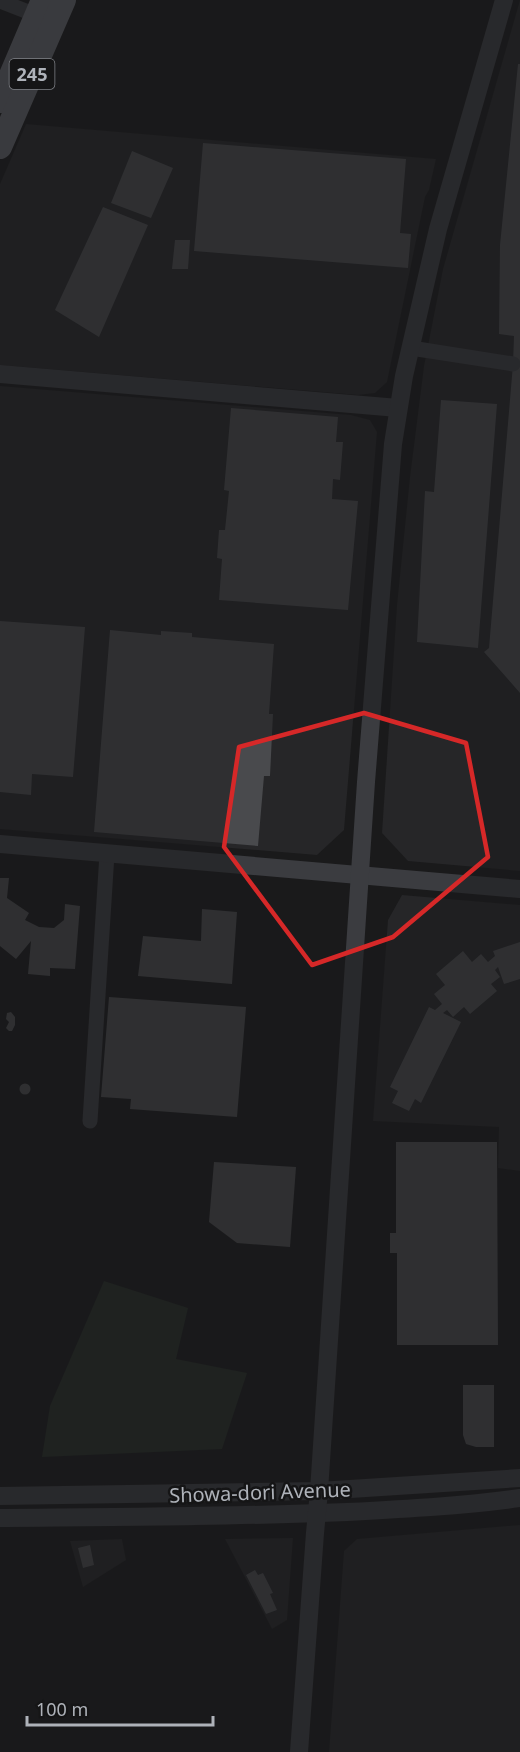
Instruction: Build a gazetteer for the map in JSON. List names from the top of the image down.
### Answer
{
  "streets": {
    "highway": ["245"],
    "street": ["Showa-dori Avenue"]
  },
  "scale_bar": "100 m"
}
